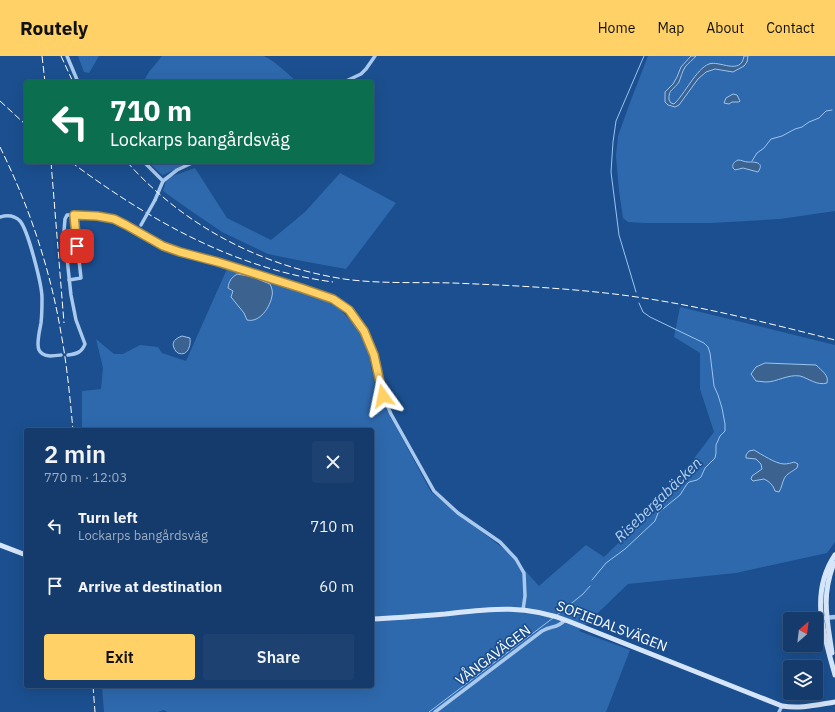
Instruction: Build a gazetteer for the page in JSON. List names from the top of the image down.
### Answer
{
  "streets": {
    "main road": ["SOFIEDALSVÄGEN"],
    "street": ["VÅNGAVÄGEN"]
  },
  "crossings": [
    ["SOFIEDALSVÄGEN", "VÅNGAVÄGEN"]
  ],
  "water": ["Risebergabäcken"],
  "north": "top right",
  "page": {
    "header": "Routely",
    "nav": [
      "Home",
      "Map",
      "About",
      "Contact"
    ],
    "turn": ["710 m", "Lockarps bangårdsväg"],
    "heading": ["2 min", "770 m · 12:03"],
    "list": [
      {
        "name": "Turn left",
        "note": "Lockarps bangårdsväg",
        "value": "710 m"
      },
      {
        "name": "Arrive at destination",
        "value": "60 m"
      }
    ],
    "buttons": ["Exit", "Share"]
  }
}
